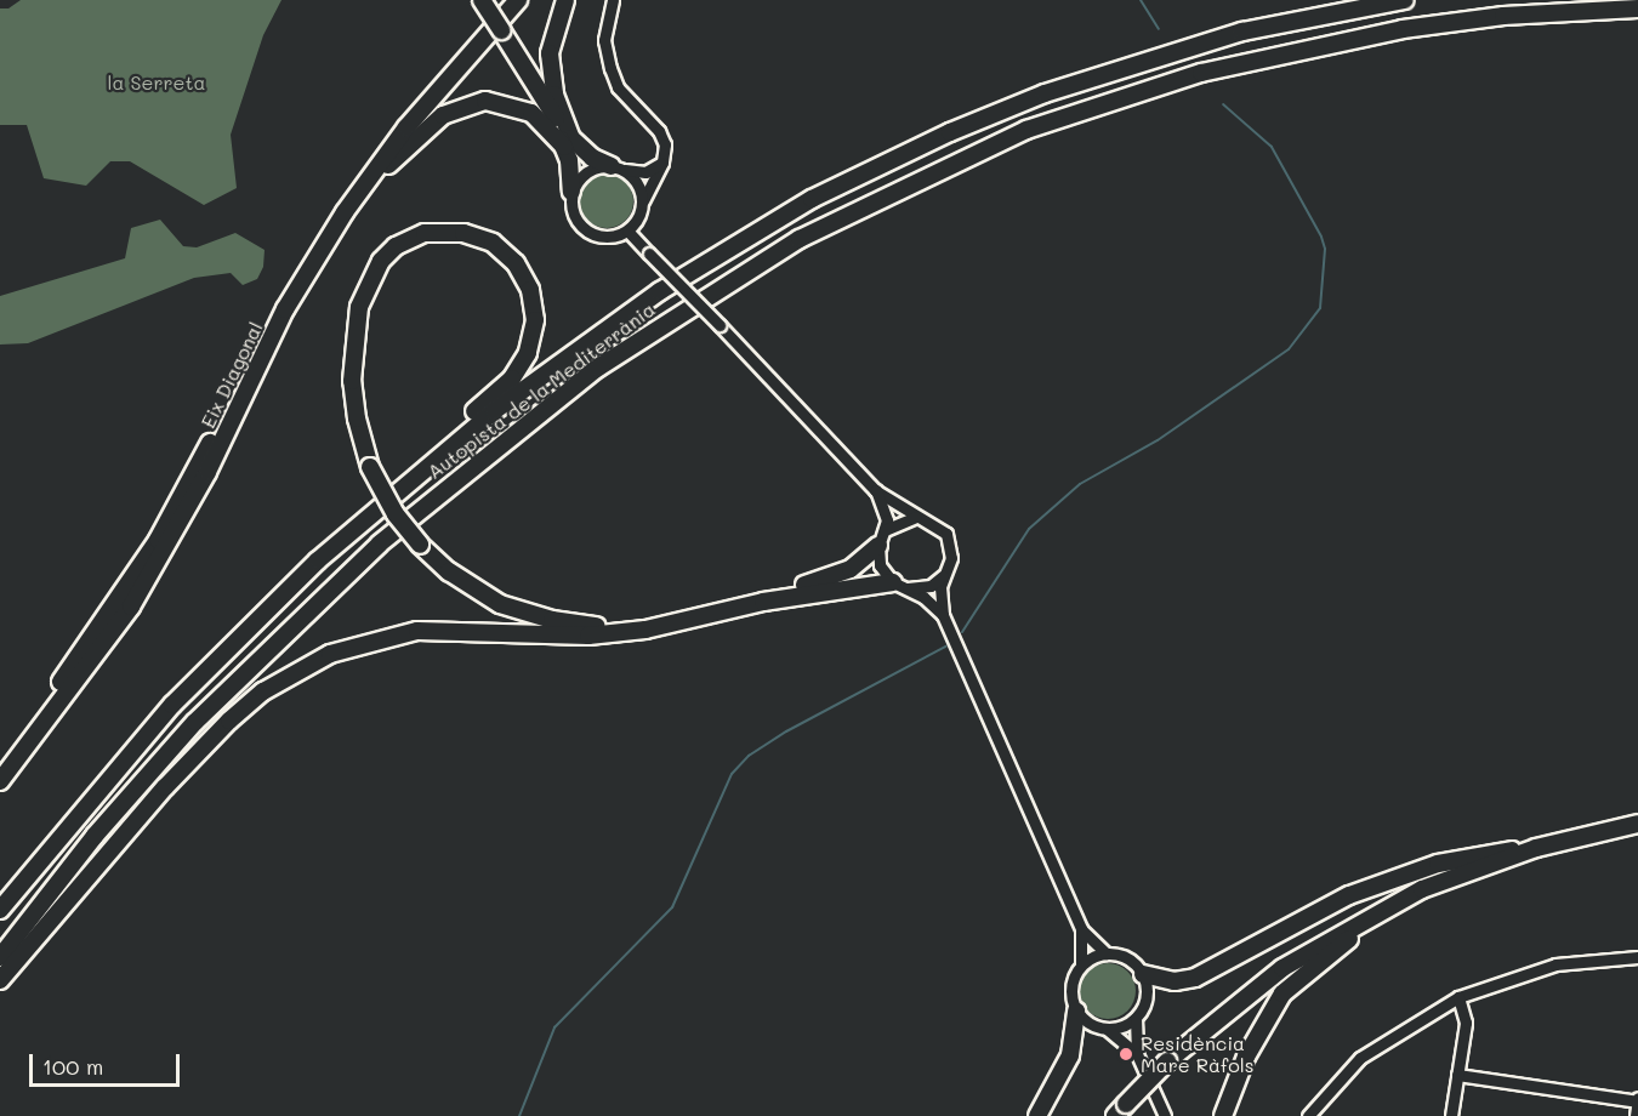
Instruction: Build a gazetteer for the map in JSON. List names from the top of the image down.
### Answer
{
  "streets": {
    "highway": ["Eix Diagonal", "Autopista de la Mediterrània"]
  },
  "parks": ["la Serreta"],
  "places": ["Residència Mare Ràfols"],
  "scale_bar": "100 m"
}
